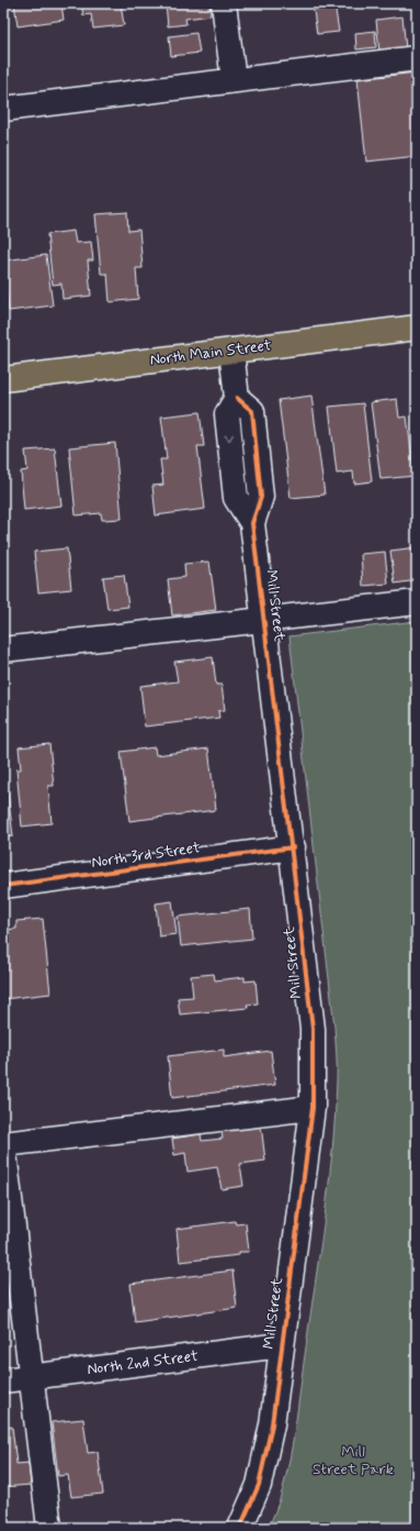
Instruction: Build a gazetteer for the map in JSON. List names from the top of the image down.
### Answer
{
  "streets": {
    "main road": ["North Main Street"],
    "street": ["Mill Street", "North 3rd Street", "North 2nd Street"]
  },
  "crossings": [
    ["North Main Street", "Mill Street"],
    ["Mill Street", "North 3rd Street"],
    ["Mill Street", "North 2nd Street"]
  ],
  "parks": ["Mill Street Park"]
}
